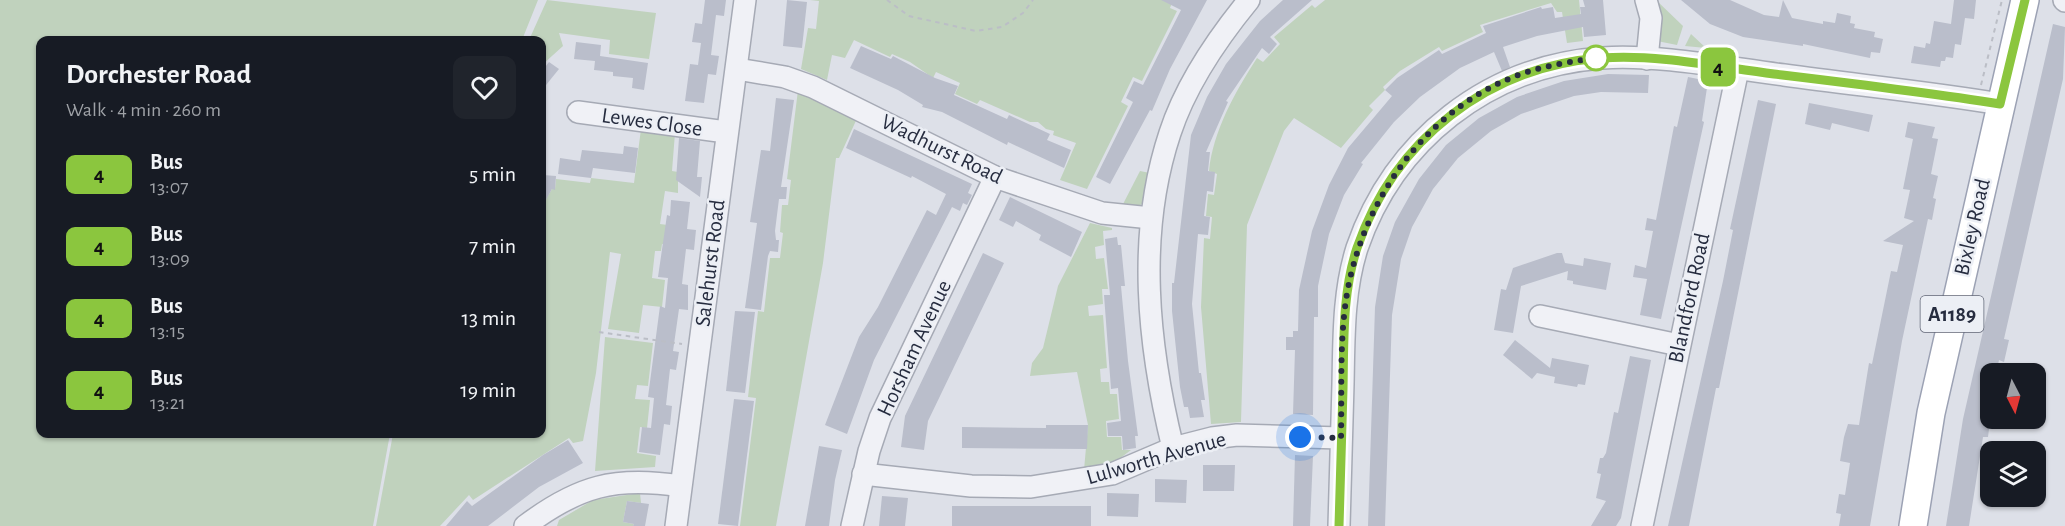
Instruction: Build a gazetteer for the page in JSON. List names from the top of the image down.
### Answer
{
  "streets": {
    "main road": ["Bixley Road", "A1189"],
    "street": [
      "Lewes Close",
      "Wadhurst Road",
      "Salehurst Road",
      "Blandford Road",
      "Horsham Avenue",
      "Lulworth Avenue"
    ]
  },
  "crossings": [
    ["Lewes Close", "Salehurst Road"],
    ["Wadhurst Road", "Salehurst Road"],
    ["Wadhurst Road", "Horsham Avenue"],
    ["Horsham Avenue", "Lulworth Avenue"]
  ],
  "lines": ["bus line 4"],
  "north": "bottom",
  "page": {
    "on_map": "4",
    "heading": ["Dorchester Road", "Walk · 4 min · 260 m"],
    "list": [
      {
        "mark": "4",
        "name": "Bus",
        "note": "13:07",
        "value": "5 min"
      },
      {
        "mark": "4",
        "name": "Bus",
        "note": "13:09",
        "value": "7 min"
      },
      {
        "mark": "4",
        "name": "Bus",
        "note": "13:15",
        "value": "13 min"
      },
      {
        "mark": "4",
        "name": "Bus",
        "note": "13:21",
        "value": "19 min"
      }
    ]
  }
}
